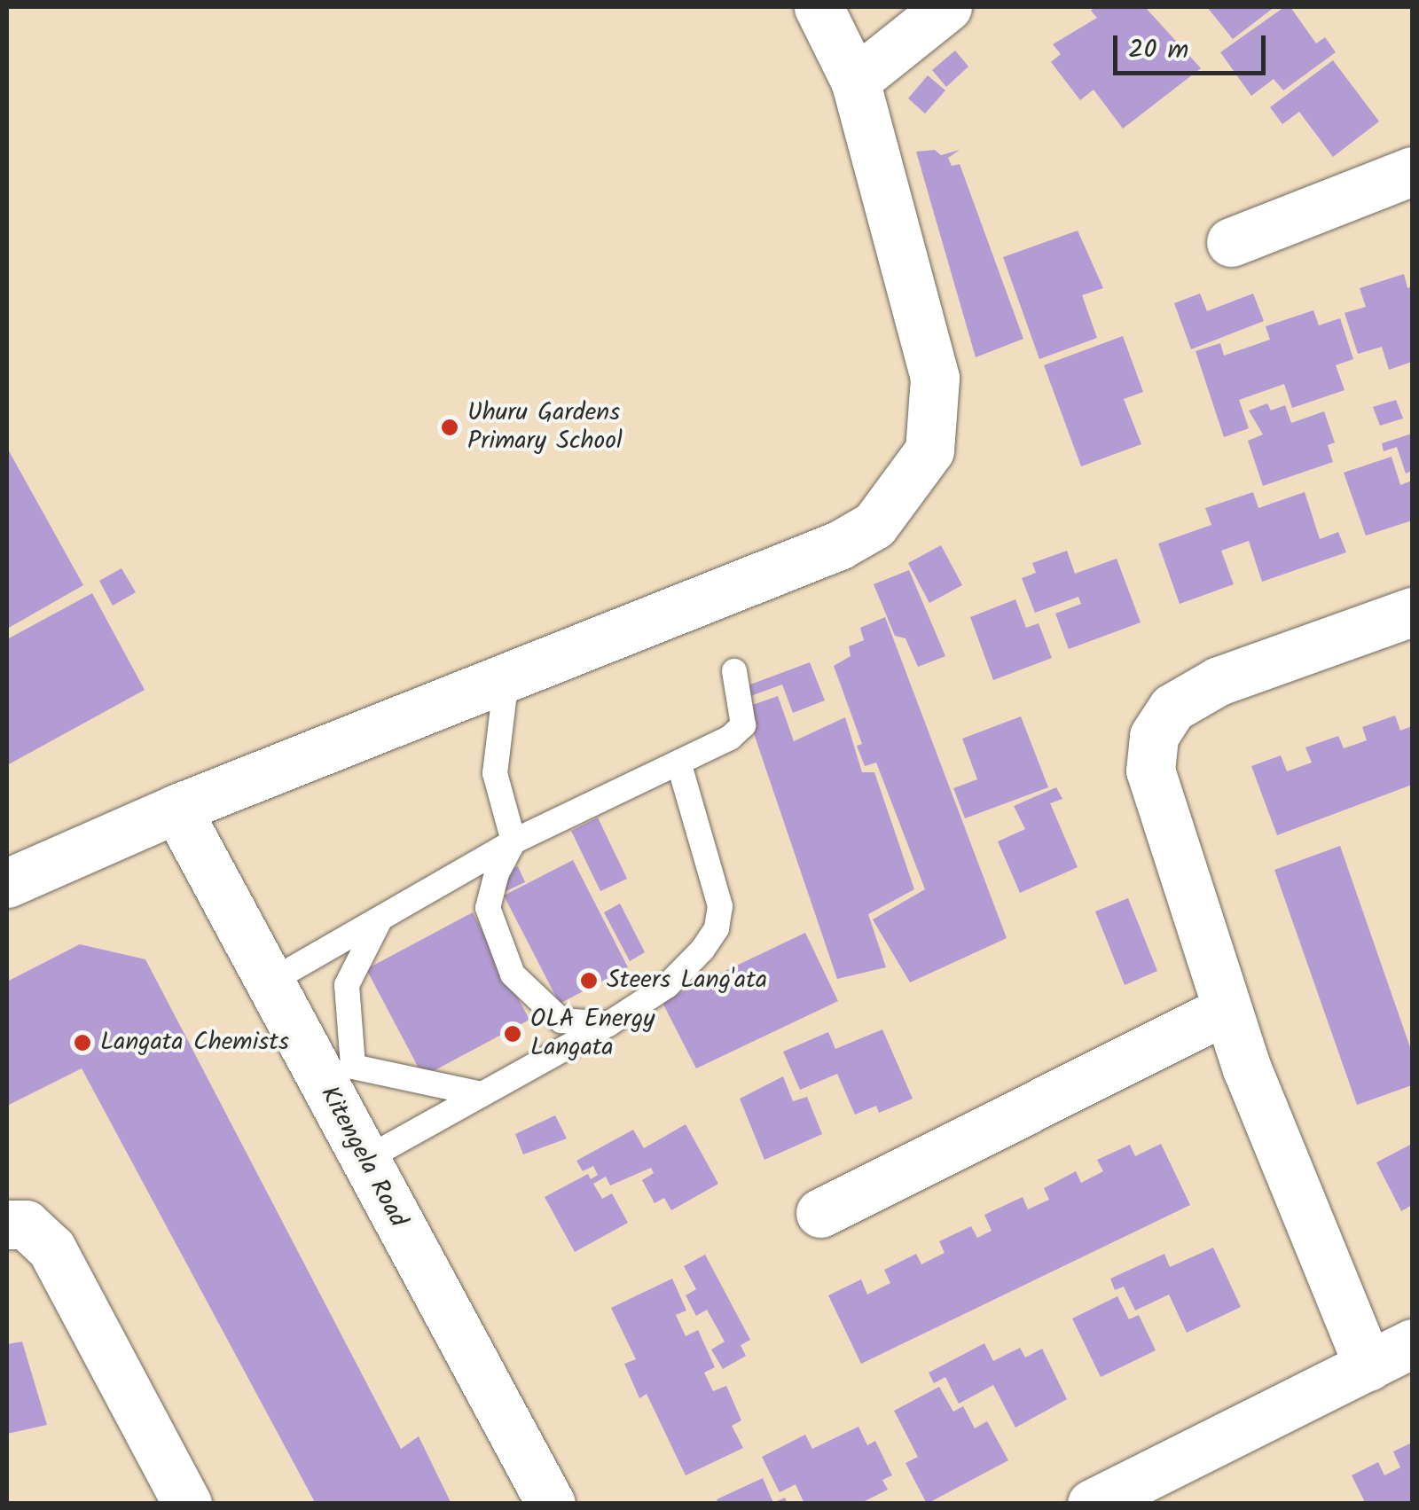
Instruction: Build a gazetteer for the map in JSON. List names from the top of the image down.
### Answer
{
  "streets": {
    "street": ["Kitengela Road"]
  },
  "places": [
    "Uhuru Gardens Primary School",
    "Steers Lang'ata",
    "OLA Energy Langata",
    "Langata Chemists"
  ],
  "scale_bar": "20 m"
}
